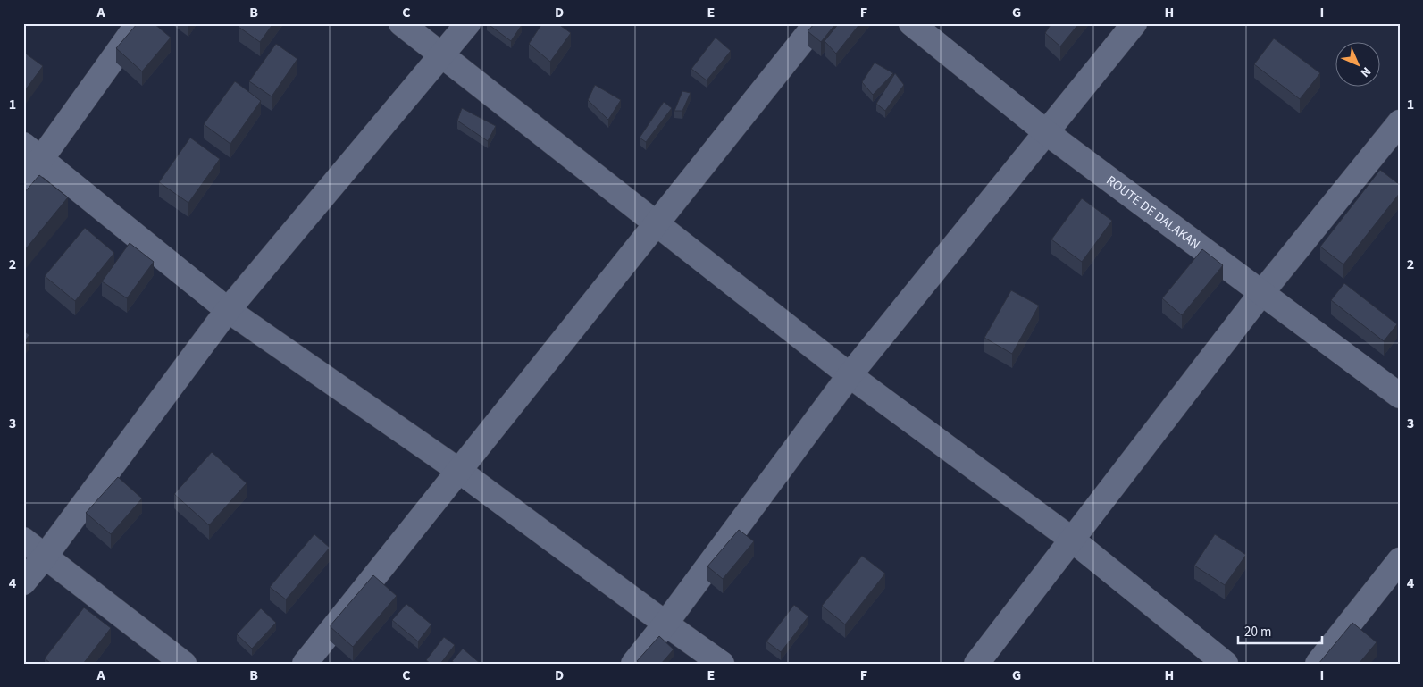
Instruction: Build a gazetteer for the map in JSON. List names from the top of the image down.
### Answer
{
  "streets": {
    "street": ["ROUTE DE DALAKAN"]
  },
  "scale_bar": "20 m",
  "north": "bottom right",
  "grid": {
    "columns": [
      "A",
      "B",
      "C",
      "D",
      "E",
      "F",
      "G",
      "H",
      "I"
    ],
    "rows": [
      "1",
      "2",
      "3",
      "4"
    ]
  }
}
